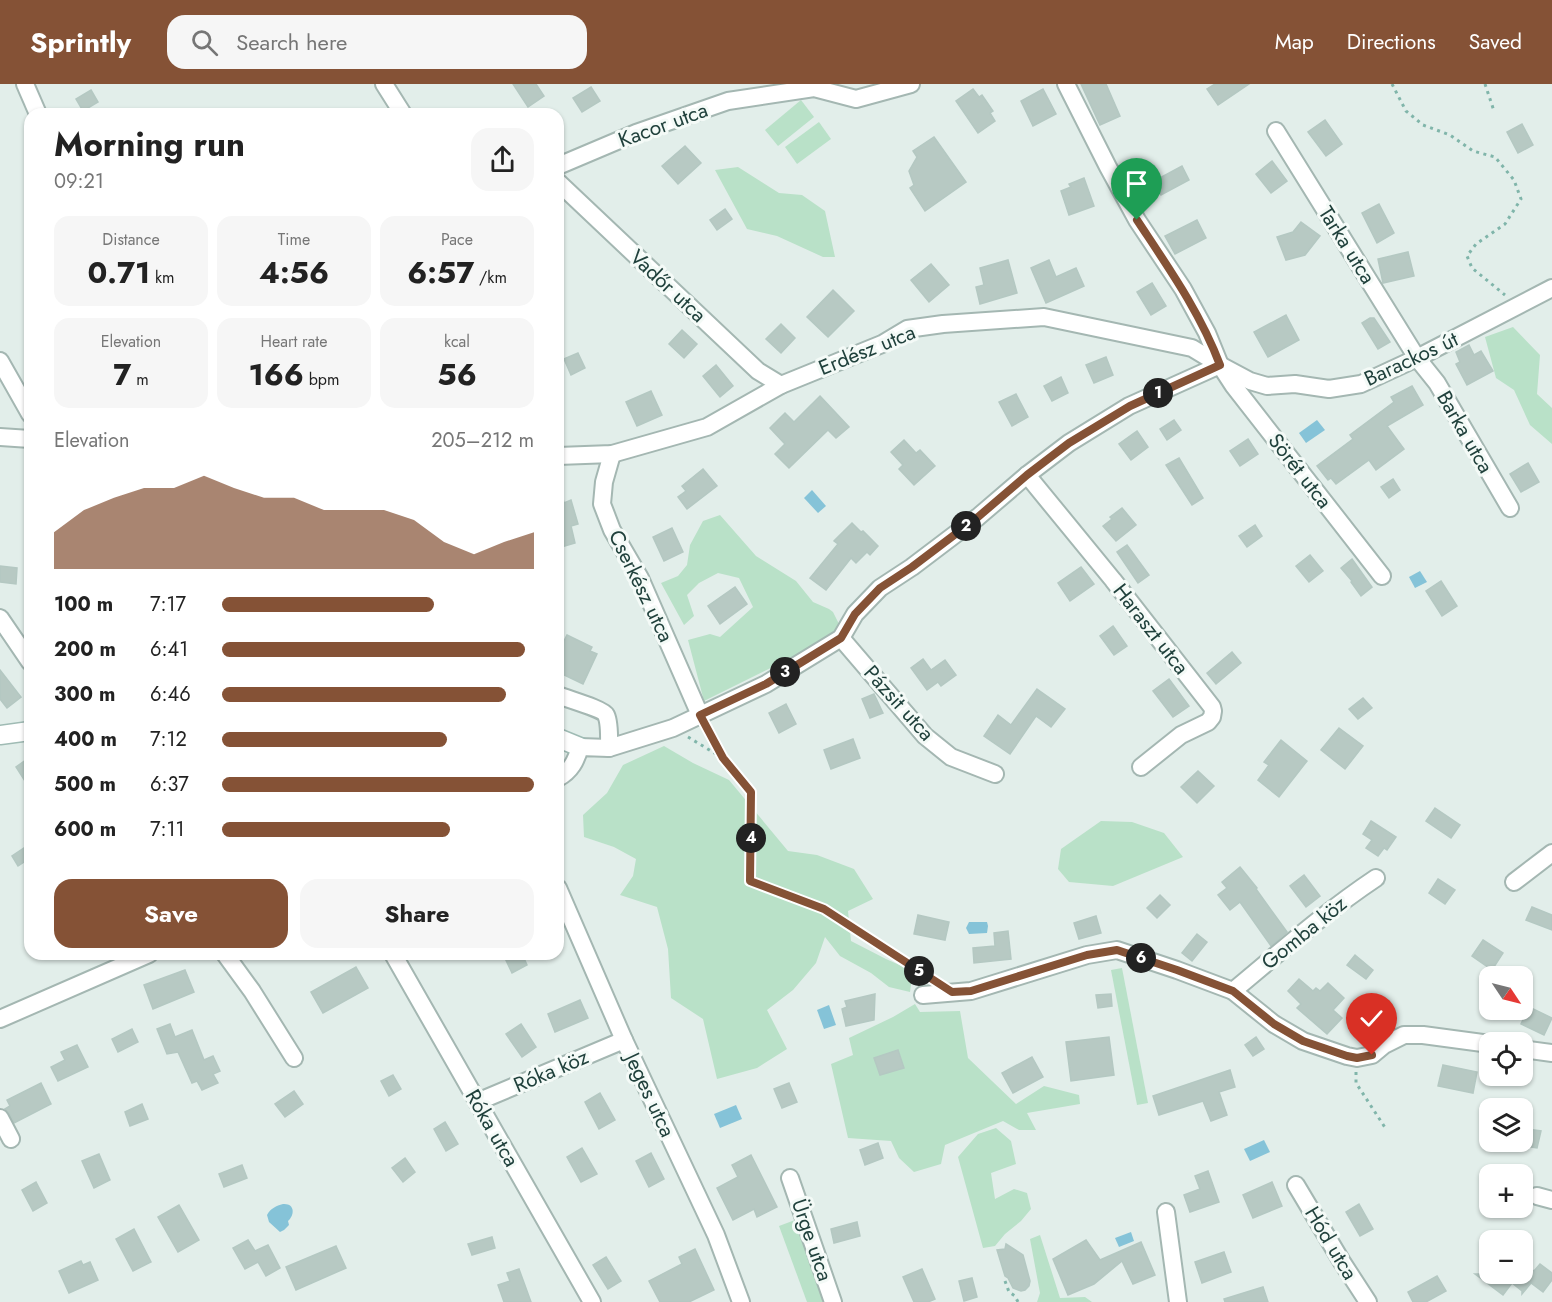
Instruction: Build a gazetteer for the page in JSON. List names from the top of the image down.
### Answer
{
  "streets": {
    "street": [
      "Kacor utca",
      "Tarka utca",
      "Vadőr utca",
      "Erdész utca",
      "Barackos út",
      "Barka utca",
      "Sörét utca",
      "Cserkész utca",
      "Haraszt utca",
      "Pázsit utca",
      "Gomba köz",
      "Róka köz",
      "Jeges utca",
      "Róka utca",
      "Ürge utca",
      "Hód utca"
    ]
  },
  "crossings": [
    ["Tarka utca", "Barackos út"],
    ["Tarka utca", "Barka utca"],
    ["Vadőr utca", "Erdész utca"],
    ["Erdész utca", "Barackos út"],
    ["Erdész utca", "Sörét utca"],
    ["Erdész utca", "Cserkész utca"],
    ["Barackos út", "Barka utca"],
    ["Barackos út", "Sörét utca"],
    ["Róka köz", "Jeges utca"],
    ["Róka köz", "Róka utca"]
  ],
  "north": "bottom right",
  "page": {
    "header": "Sprintly",
    "search": "Search here",
    "nav": ["Map", "Directions", "Saved"],
    "heading": ["Morning run", "09:21"],
    "stats": [
      ["Distance", "0.71 km"],
      ["Time", "4:56"],
      ["Pace", "6:57 /km"],
      ["Elevation", "7 m"],
      ["Heart rate", "166 bpm"],
      ["kcal", "56"]
    ],
    "pins": [
      "1",
      "2",
      "3",
      "4",
      "6",
      "5"
    ],
    "chart": ["Elevation", "205–212 m"],
    "list": [
      {
        "name": "100 m",
        "note": "7:17"
      },
      {
        "name": "200 m",
        "note": "6:41"
      },
      {
        "name": "300 m",
        "note": "6:46"
      },
      {
        "name": "400 m",
        "note": "7:12"
      },
      {
        "name": "500 m",
        "note": "6:37"
      },
      {
        "name": "600 m",
        "note": "7:11"
      }
    ],
    "buttons": ["Save", "Share"],
    "map_buttons": ["+", "−"]
  }
}
